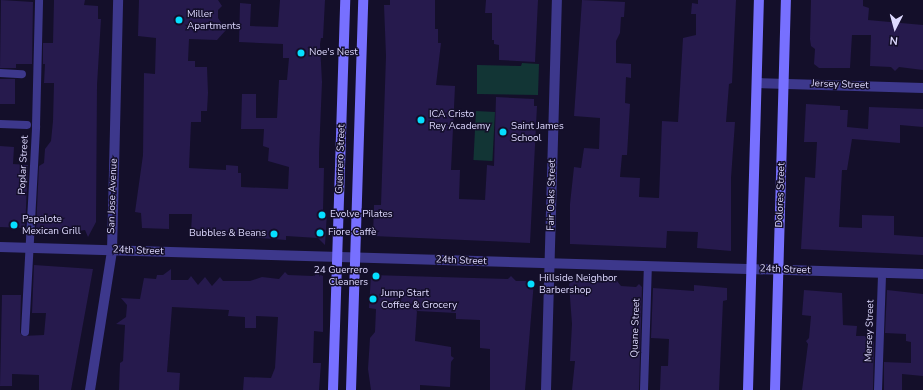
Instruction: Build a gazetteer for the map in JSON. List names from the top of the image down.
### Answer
{
  "streets": {
    "main road": ["Guerrero Street", "Dolores Street"],
    "street": [
      "Jersey Street",
      "Fair Oaks Street",
      "San Jose Avenue",
      "24th Street"
    ],
    "lane": ["Poplar Street", "Quane Street", "Mersey Street"]
  },
  "crossings": [
    ["Jersey Street", "Dolores Street"],
    ["Guerrero Street", "24th Street"],
    ["Poplar Street", "24th Street"],
    ["Fair Oaks Street", "24th Street"],
    ["Dolores Street", "24th Street"],
    ["San Jose Avenue", "24th Street"],
    ["24th Street", "Quane Street"],
    ["24th Street", "Mersey Street"]
  ],
  "places": [
    "Miller Apartments",
    "Noe's Nest",
    "ICA Cristo Rey Academy",
    "Saint James School",
    "Evolve Pilates",
    "Papalote Mexican Grill",
    "Fiore Caffè",
    "Bubbles & Beans",
    "24 Guerrero Cleaners",
    "Hillside Neighbor Barbershop",
    "Jump Start Coffee & Grocery"
  ],
  "north": "bottom"
}
